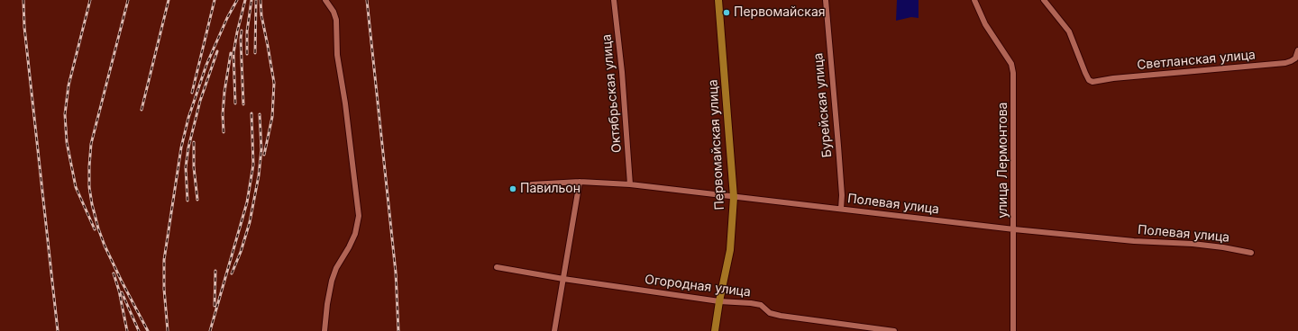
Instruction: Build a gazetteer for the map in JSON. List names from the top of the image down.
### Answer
{
  "streets": {
    "main road": ["Первомайская улица"],
    "street": [
      "Светланская улица",
      "Октябрьская улица",
      "Бурейская улица",
      "улица Лермонтова",
      "Полевая улица",
      "Огородная улица"
    ]
  },
  "crossings": [
    ["Октябрьская улица", "Полевая улица"],
    ["Бурейская улица", "Полевая улица"],
    ["Первомайская улица", "Полевая улица"],
    ["Первомайская улица", "Огородная улица"],
    ["улица Лермонтова", "Полевая улица"]
  ],
  "places": ["Первомайская", "Павильон"]
}
